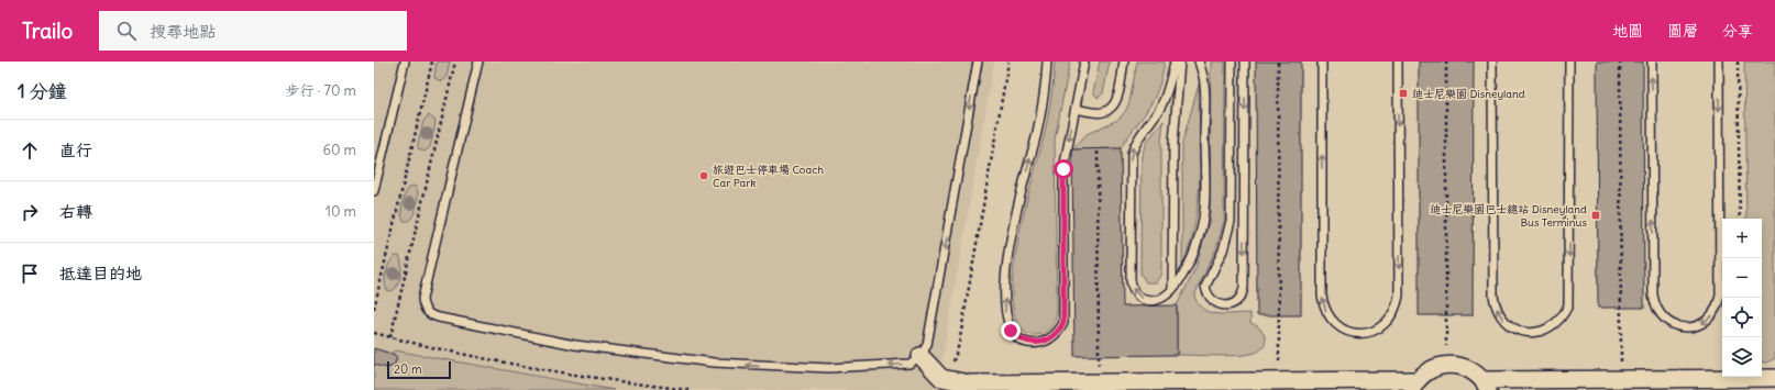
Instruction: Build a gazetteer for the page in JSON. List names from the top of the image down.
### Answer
{
  "places": {
    "transit": ["迪士尼樂園 Disneyland", "迪士尼樂園巴士總站 Disneyland Bus Terminus"],
    "other": ["旅遊巴士停車場 Coach Car Park"]
  },
  "scale_bar": "20 m",
  "page": {
    "header": "Trailo",
    "search": "搜尋地點",
    "nav": ["地圖", "圖層", "分享"],
    "heading": ["1 分鐘", "步行 · 70 m"],
    "list": [
      ["直行", "60 m"],
      ["右轉", "10 m"],
      "抵達目的地"
    ],
    "map_buttons": ["+", "−"],
    "scale": "20 m"
  }
}
